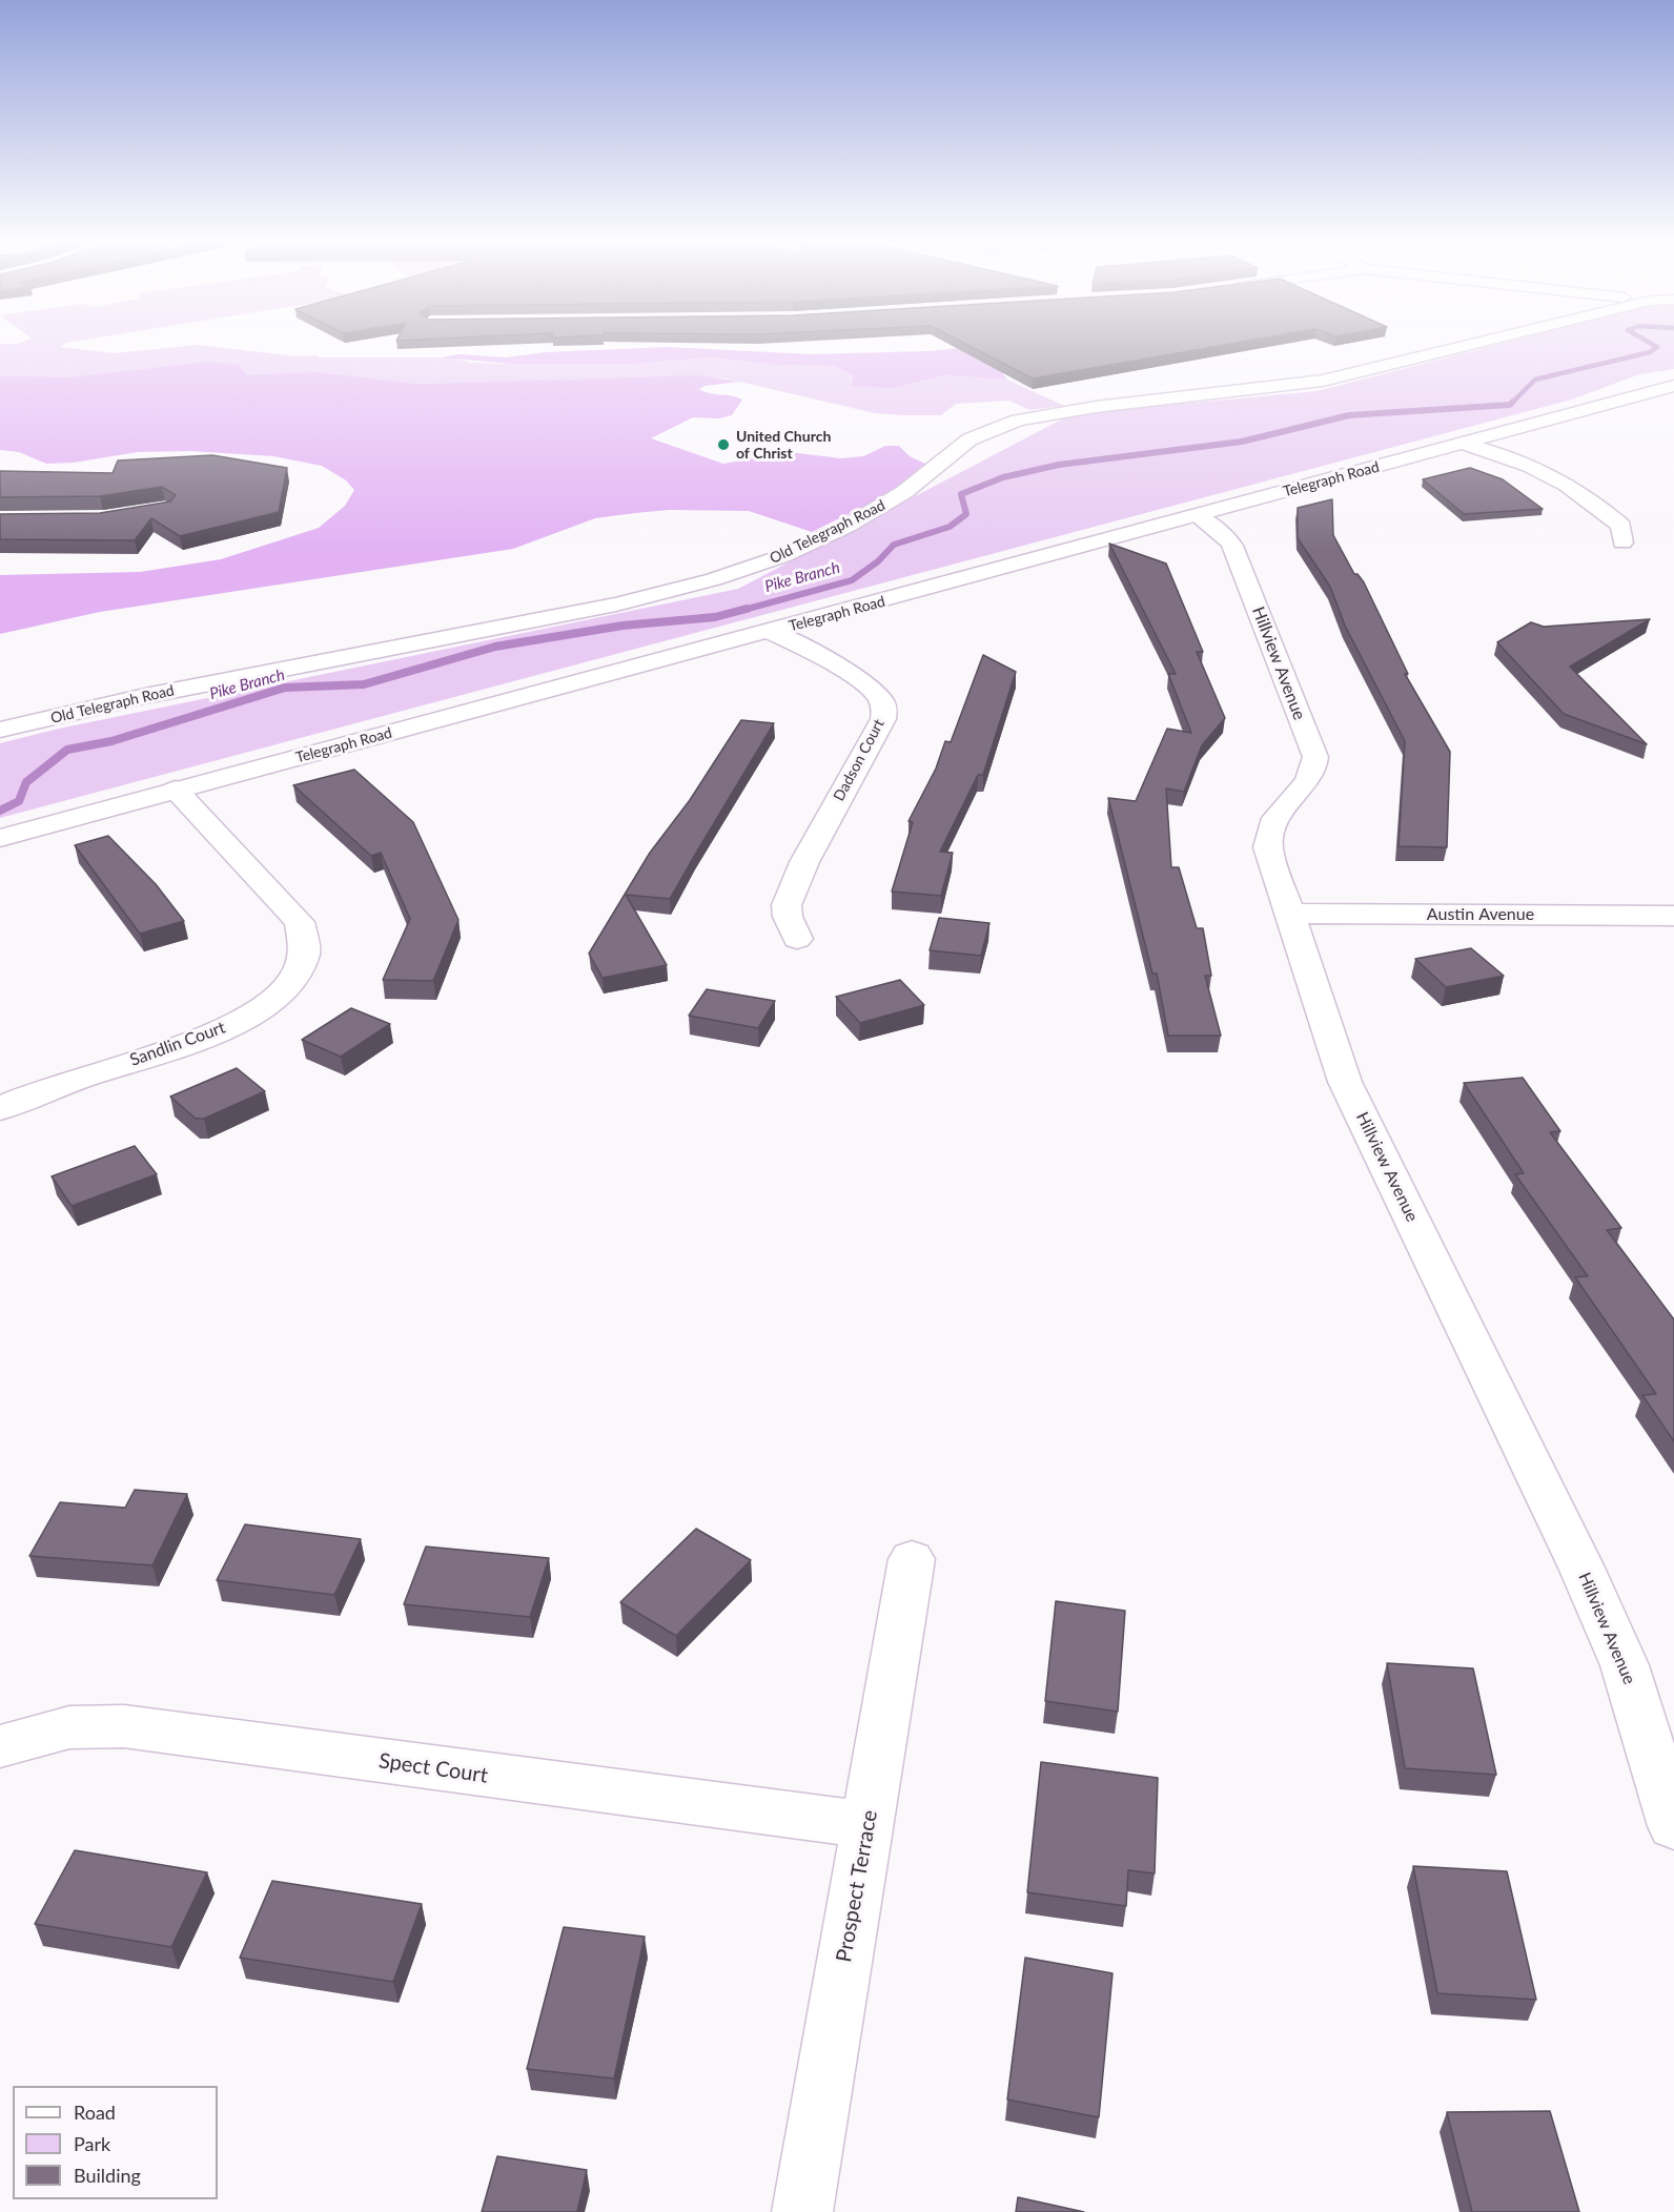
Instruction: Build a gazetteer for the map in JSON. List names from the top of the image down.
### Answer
{
  "streets": {
    "street": [
      "Telegraph Road",
      "Old Telegraph Road",
      "Hillview Avenue",
      "Dadson Court",
      "Austin Avenue",
      "Sandlin Court",
      "Spect Court",
      "Prospect Terrace"
    ]
  },
  "crossings": [
    ["Telegraph Road", "Hillview Avenue"],
    ["Telegraph Road", "Dadson Court"],
    ["Telegraph Road", "Sandlin Court"],
    ["Hillview Avenue", "Austin Avenue"],
    ["Spect Court", "Prospect Terrace"]
  ],
  "water": ["Pike Branch"],
  "places": ["United Church of Christ"],
  "legend": ["Road", "Park", "Building"]
}
